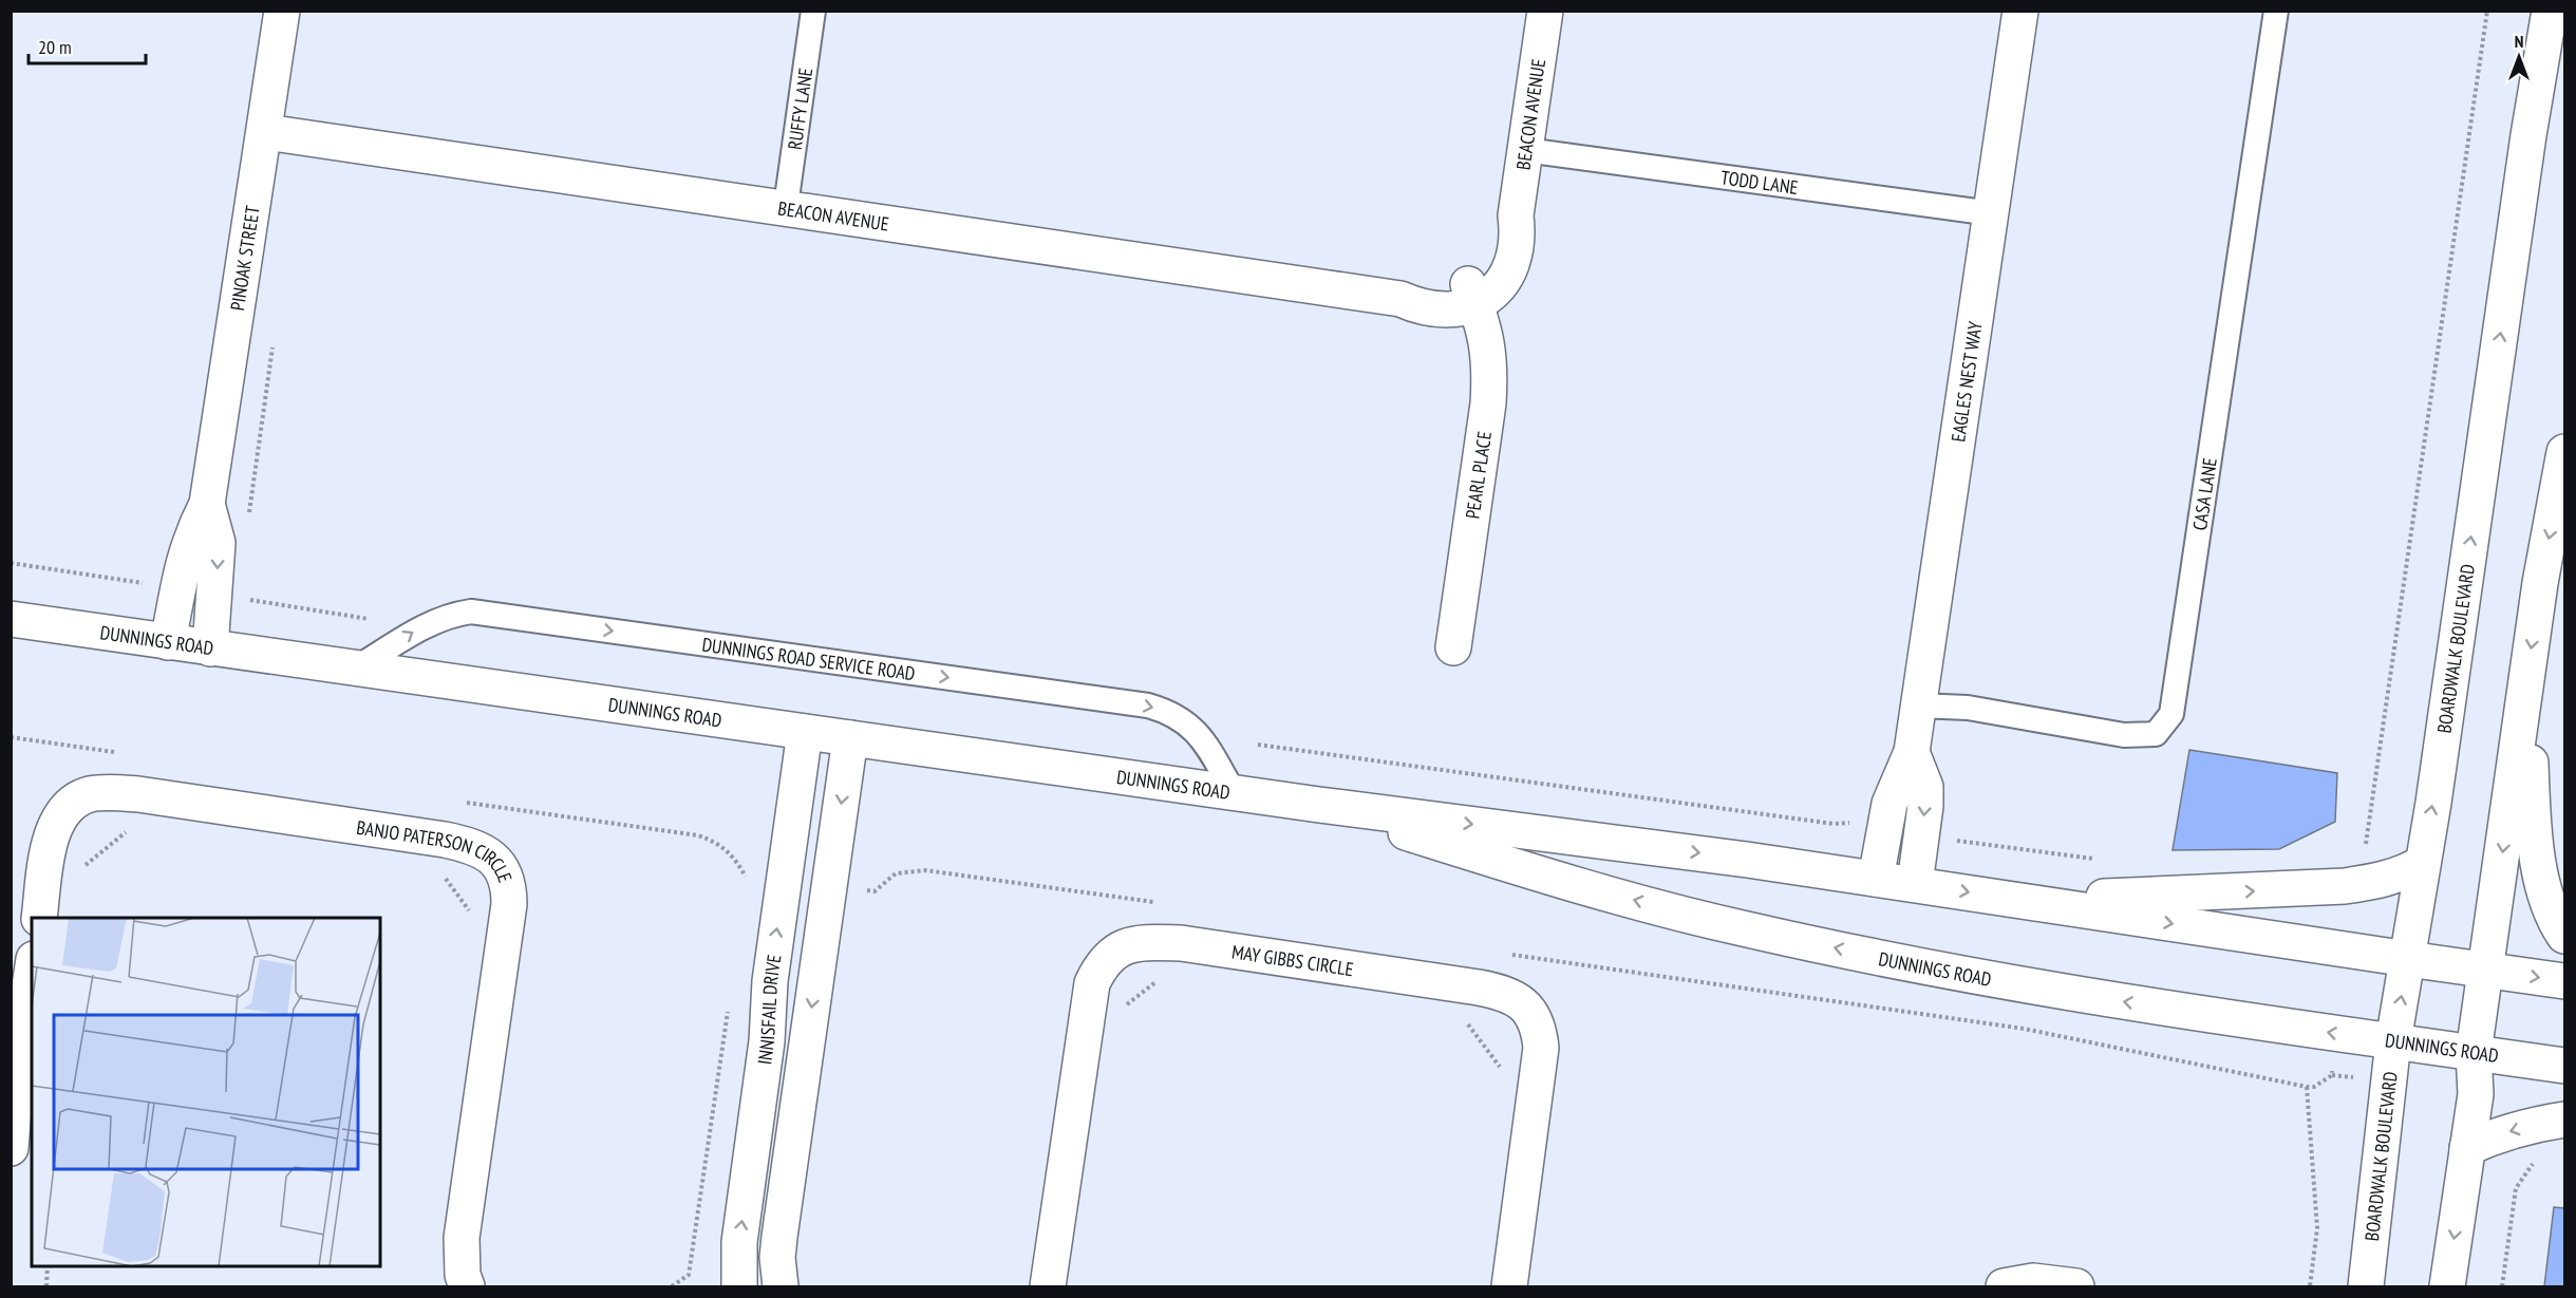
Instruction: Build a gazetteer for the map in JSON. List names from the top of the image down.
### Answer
{
  "streets": {
    "street": [
      "BEACON AVENUE",
      "PINOAK STREET",
      "EAGLES NEST WAY",
      "PEARL PLACE",
      "DUNNINGS ROAD",
      "BOARDWALK BOULEVARD",
      "BANJO PATERSON CIRCLE",
      "MAY GIBBS CIRCLE",
      "INNISFAIL DRIVE"
    ],
    "lane": [
      "RUFFY LANE",
      "TODD LANE",
      "CASA LANE",
      "DUNNINGS ROAD SERVICE ROAD"
    ]
  },
  "crossings": [
    ["RUFFY LANE", "BEACON AVENUE"],
    ["BEACON AVENUE", "TODD LANE"],
    ["BEACON AVENUE", "PINOAK STREET"],
    ["BEACON AVENUE", "PEARL PLACE"],
    ["TODD LANE", "EAGLES NEST WAY"],
    ["PINOAK STREET", "DUNNINGS ROAD"],
    ["EAGLES NEST WAY", "CASA LANE"],
    ["EAGLES NEST WAY", "DUNNINGS ROAD"],
    ["DUNNINGS ROAD", "BOARDWALK BOULEVARD"],
    ["DUNNINGS ROAD", "DUNNINGS ROAD SERVICE ROAD"],
    ["DUNNINGS ROAD", "INNISFAIL DRIVE"]
  ],
  "one_way": ["DUNNINGS ROAD SERVICE ROAD"],
  "scale_bar": "20 m",
  "north": "top"
}
